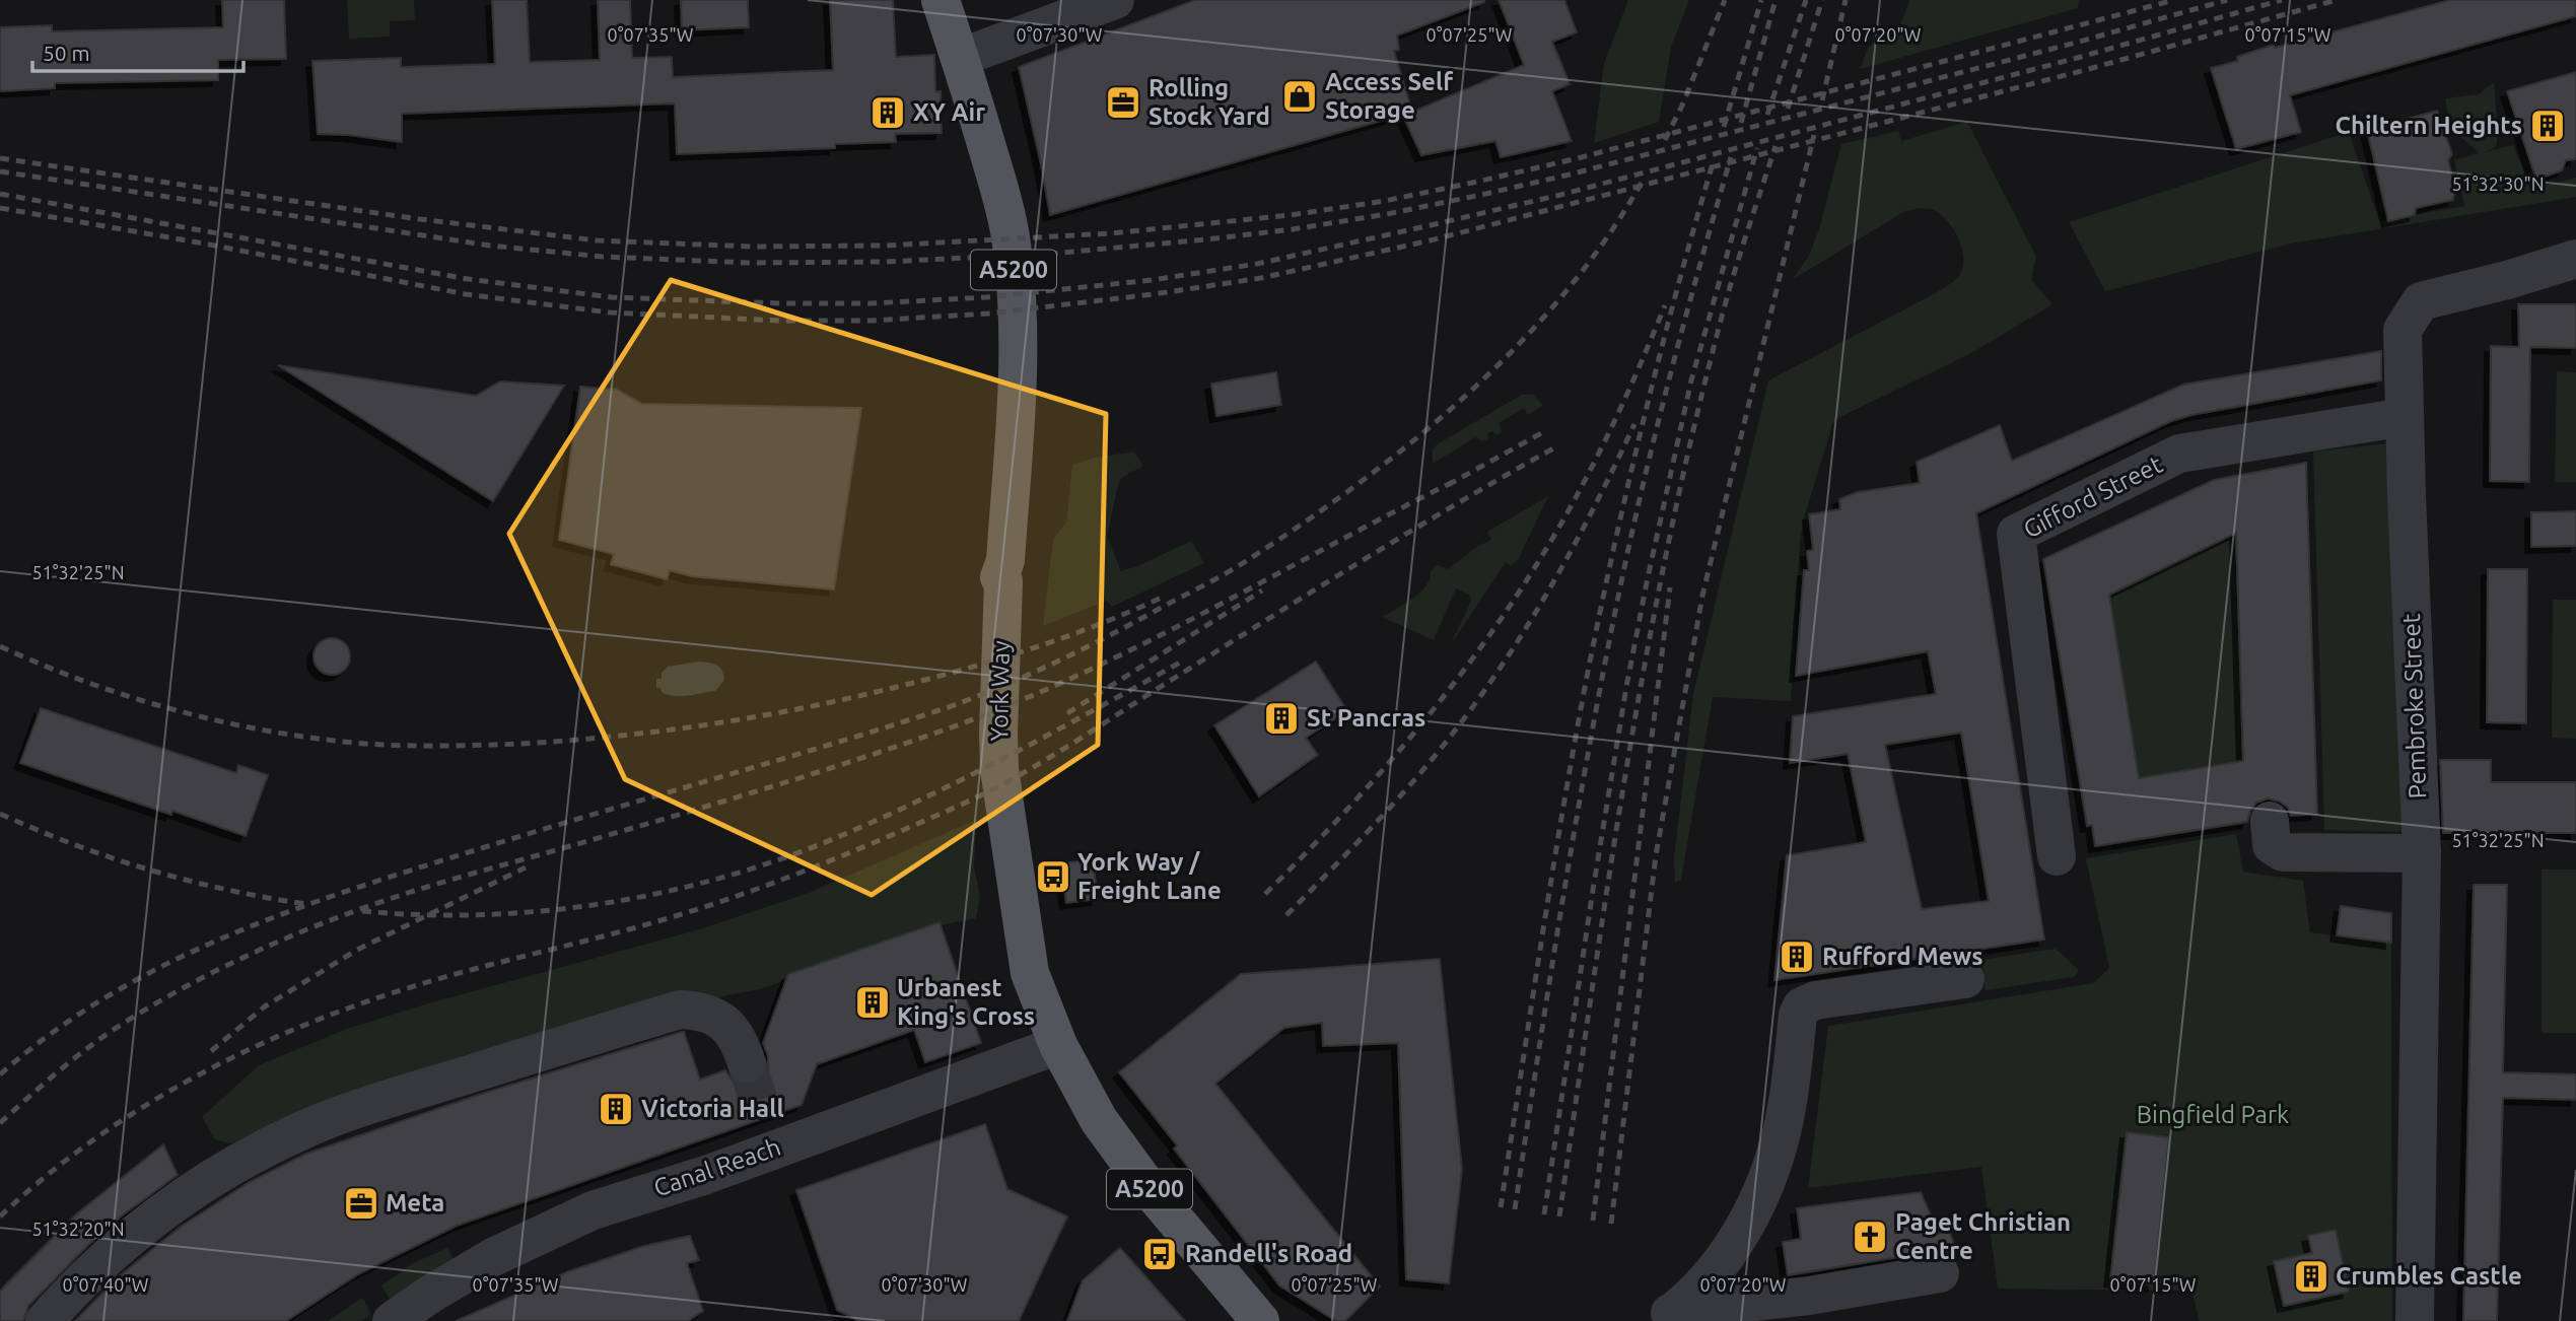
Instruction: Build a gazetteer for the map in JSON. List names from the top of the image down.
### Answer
{
  "streets": {
    "main road": ["A5200", "York Way"],
    "street": ["Gifford Street", "Pembroke Street", "Canal Reach"]
  },
  "crossings": [
    ["Gifford Street", "Pembroke Street"],
    ["York Way", "Canal Reach"]
  ],
  "parks": ["Bingfield Park"],
  "places": {
    "shop": ["Access Self Storage"],
    "office": ["Rolling Stock Yard", "Meta"],
    "building": [
      "XY Air",
      "Chiltern Heights",
      "St Pancras",
      "Rufford Mews",
      "Urbanest King's Cross",
      "Victoria Hall",
      "Crumbles Castle"
    ],
    "bus stop": ["York Way / Freight Lane", "Randell's Road"],
    "church": ["Paget Christian Centre"]
  },
  "scale_bar": "50 m",
  "coordinates": [
    "0°07'35\"W",
    "0°07'30\"W",
    "0°07'25\"W",
    "0°07'20\"W",
    "0°07'15\"W",
    "51°32'30\"N",
    "51°32'25\"N",
    "51°32'20\"N",
    "0°07'40\"W"
  ]
}
